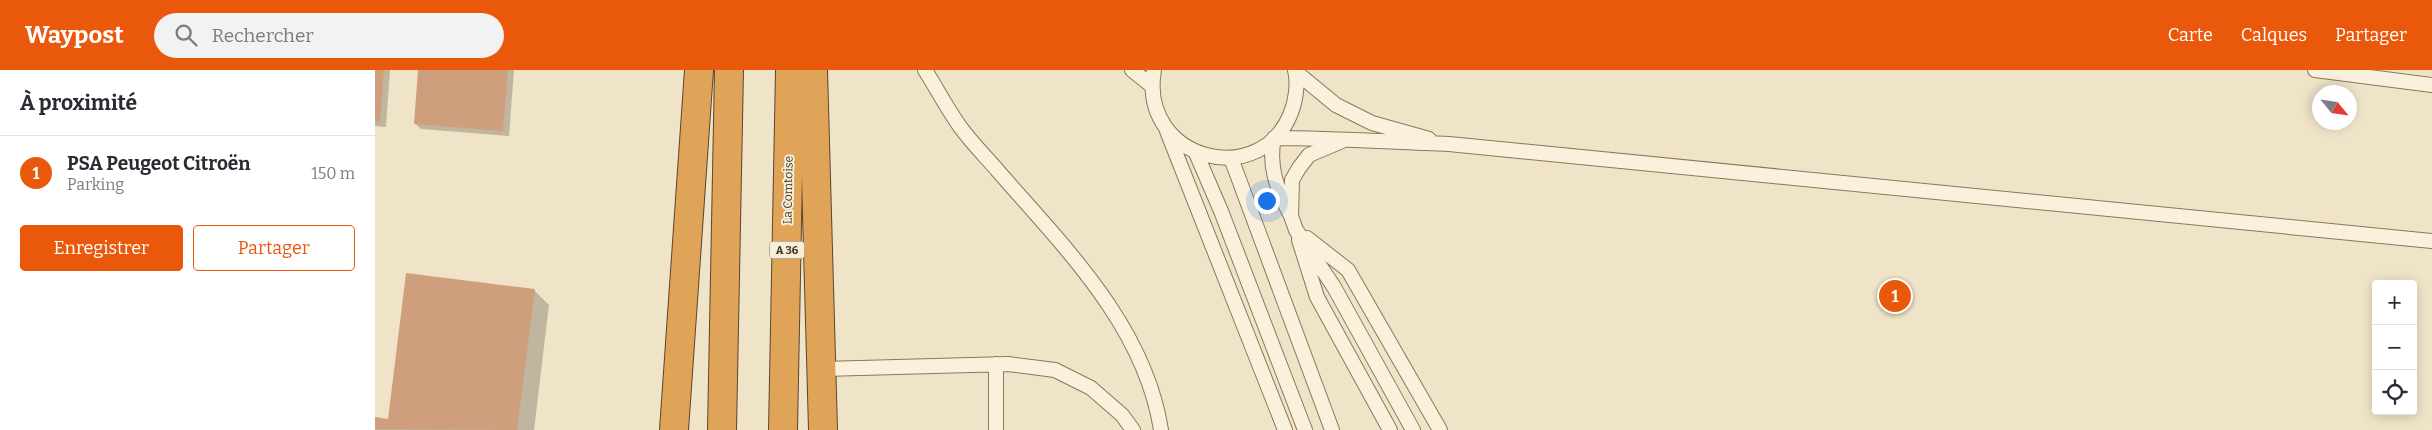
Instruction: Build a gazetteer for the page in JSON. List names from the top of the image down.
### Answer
{
  "streets": {
    "highway": ["La Comtoise", "A 36"]
  },
  "north": "bottom right",
  "page": {
    "header": "Waypost",
    "search": "Rechercher",
    "nav": ["Carte", "Calques", "Partager"],
    "heading": "À proximité",
    "list": [
      {
        "mark": "1",
        "name": "PSA Peugeot Citroën",
        "note": "Parking",
        "value": "150 m"
      }
    ],
    "buttons": ["Enregistrer", "Partager"],
    "pins": "1",
    "map_buttons": ["+", "−"]
  }
}
